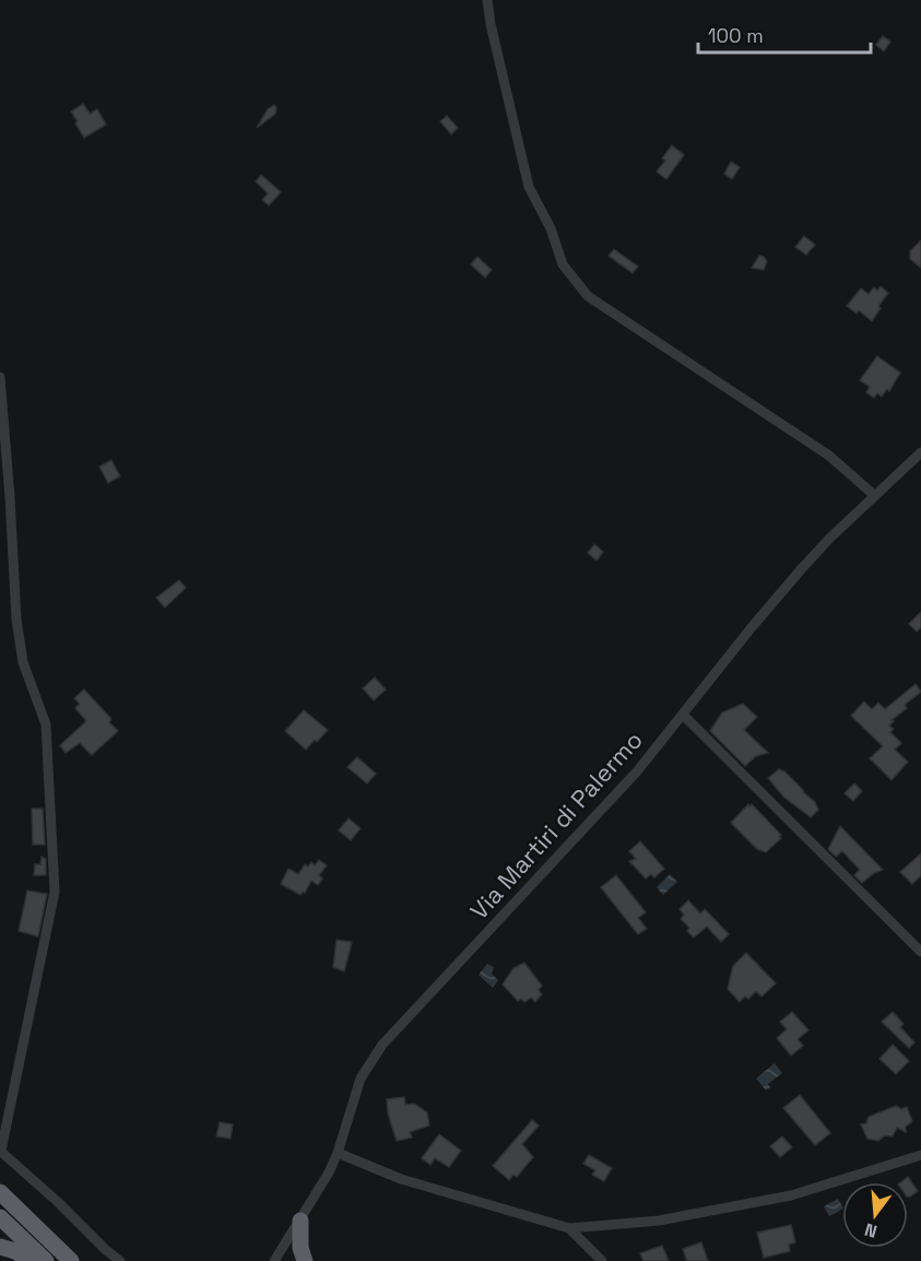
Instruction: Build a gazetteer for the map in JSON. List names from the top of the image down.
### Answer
{
  "streets": {
    "street": ["Via Martiri di Palermo"]
  },
  "scale_bar": "100 m",
  "north": "bottom"
}
